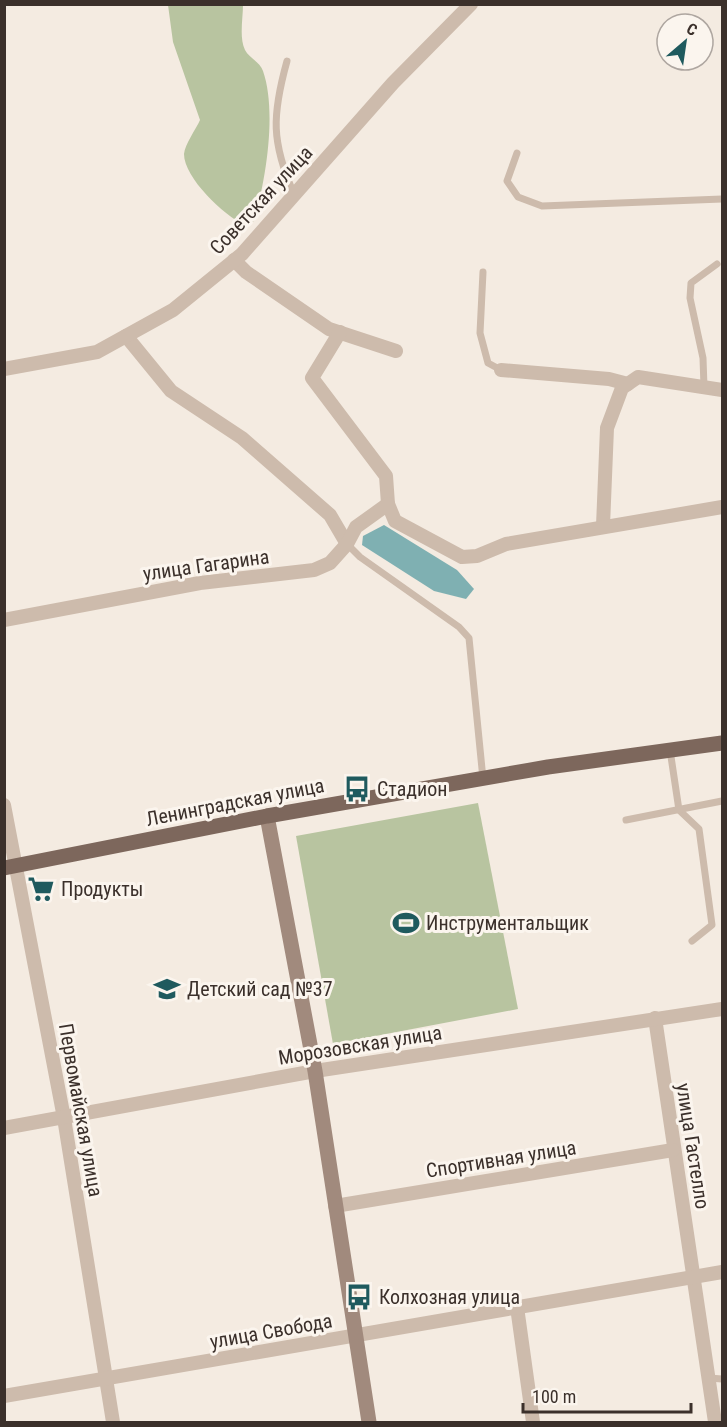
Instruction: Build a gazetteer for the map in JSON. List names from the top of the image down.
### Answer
{
  "streets": {
    "main road": ["Ленинградская улица"],
    "street": [
      "Советская улица",
      "улица Гагарина",
      "Морозовская улица",
      "Первомайская улица",
      "улица Гастелло",
      "Спортивная улица",
      "улица Свобода"
    ]
  },
  "crossings": [
    ["Ленинградская улица", "Первомайская улица"],
    ["Морозовская улица", "Первомайская улица"],
    ["Морозовская улица", "улица Гастелло"],
    ["Первомайская улица", "улица Свобода"],
    ["улица Гастелло", "Спортивная улица"],
    ["улица Гастелло", "улица Свобода"]
  ],
  "places": {
    "bus stop": ["Стадион", "Колхозная улица"],
    "supermarket": ["Продукты"],
    "sports": ["Инструментальщик"],
    "school or university": ["Детский сад №37"]
  },
  "scale_bar": "100 m",
  "north": "top right"
}
